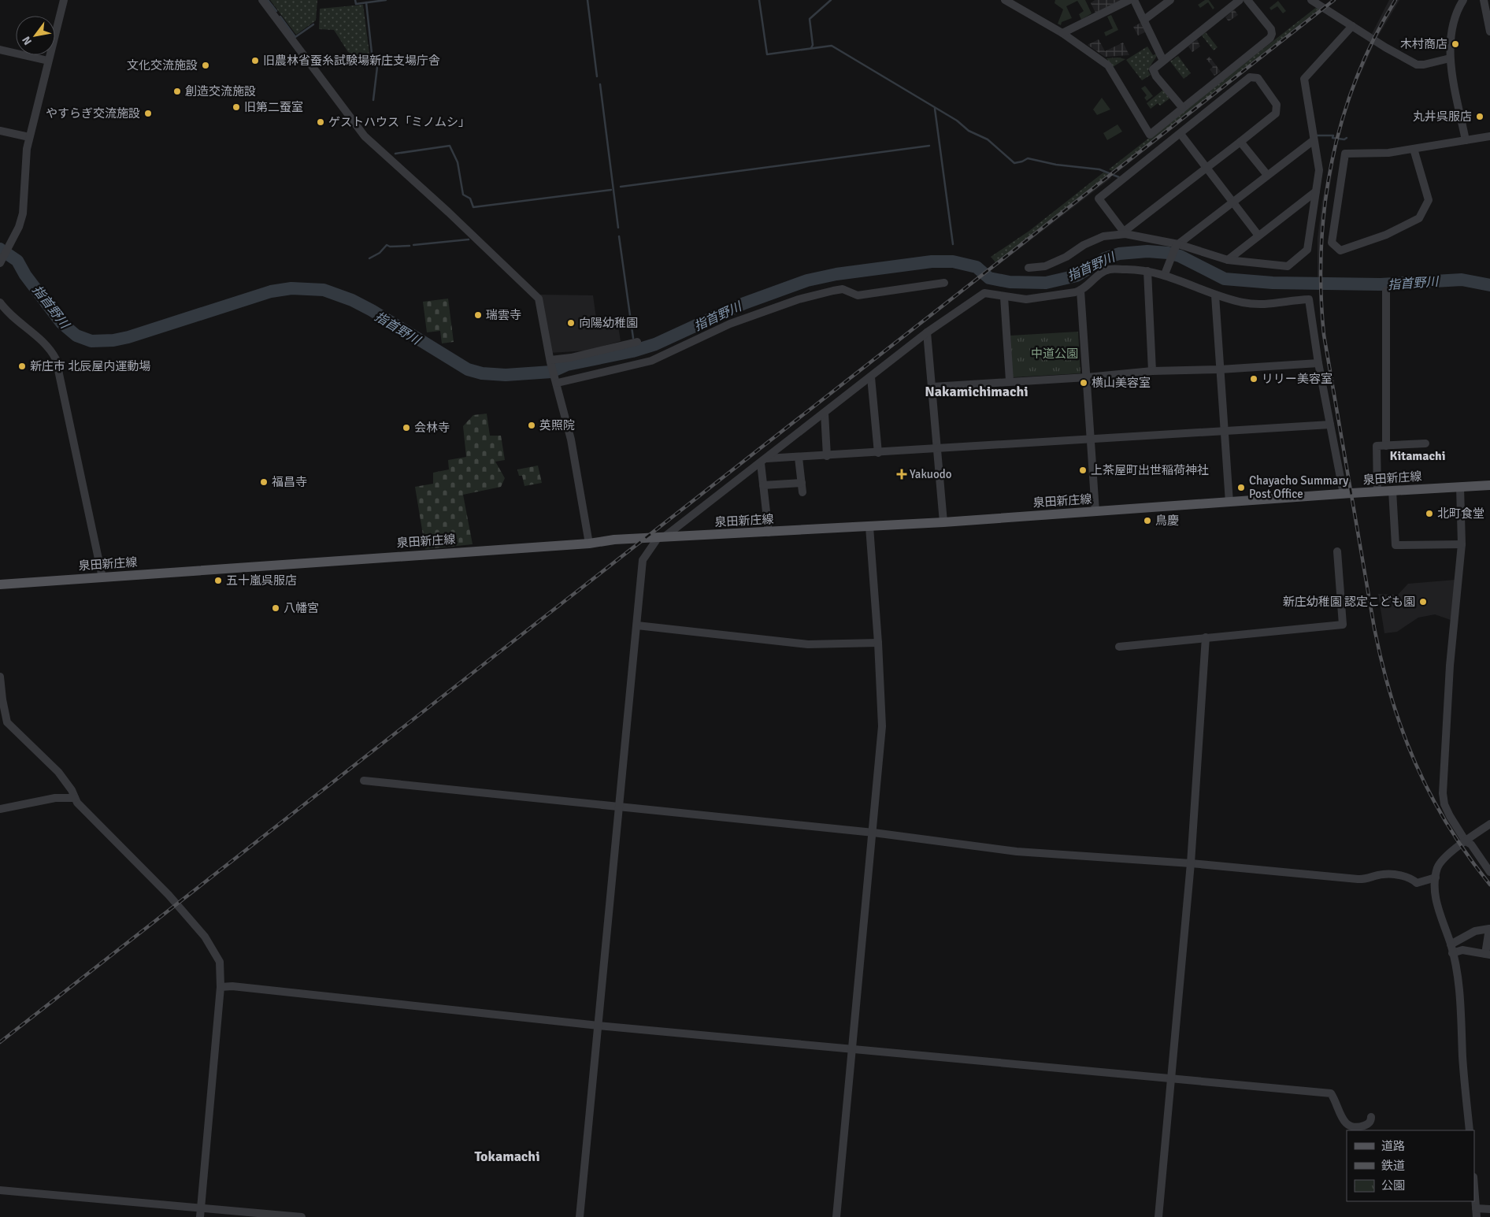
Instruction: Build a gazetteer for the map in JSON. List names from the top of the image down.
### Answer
{
  "streets": {
    "main road": ["泉田新庄線"]
  },
  "districts": ["Nakamichimachi", "Kitamachi", "Tokamachi"],
  "water": ["指首野川"],
  "parks": ["中道公園"],
  "places": {
    "other": [
      "木村商店",
      "旧農林省蚕糸試験場新庄支場庁舎",
      "文化交流施設",
      "創造交流施設",
      "旧第二蚕室",
      "やすらぎ交流施設",
      "丸井呉服店",
      "ゲストハウス「ミノムシ」",
      "瑞雲寺",
      "向陽幼稚園",
      "新庄市 北辰屋内運動場",
      "リリー美容室",
      "横山美容室",
      "英照院",
      "会林寺",
      "上茶屋町出世稲荷神社",
      "福昌寺",
      "Chayacho Summary Post Office",
      "北町食堂",
      "鳥慶",
      "五十嵐呉服店",
      "新庄幼稚園 認定こども園",
      "八幡宮"
    ],
    "health": ["Yakuodo"]
  },
  "legend": ["道路", "鉄道", "公園"],
  "north": "bottom left"
}
